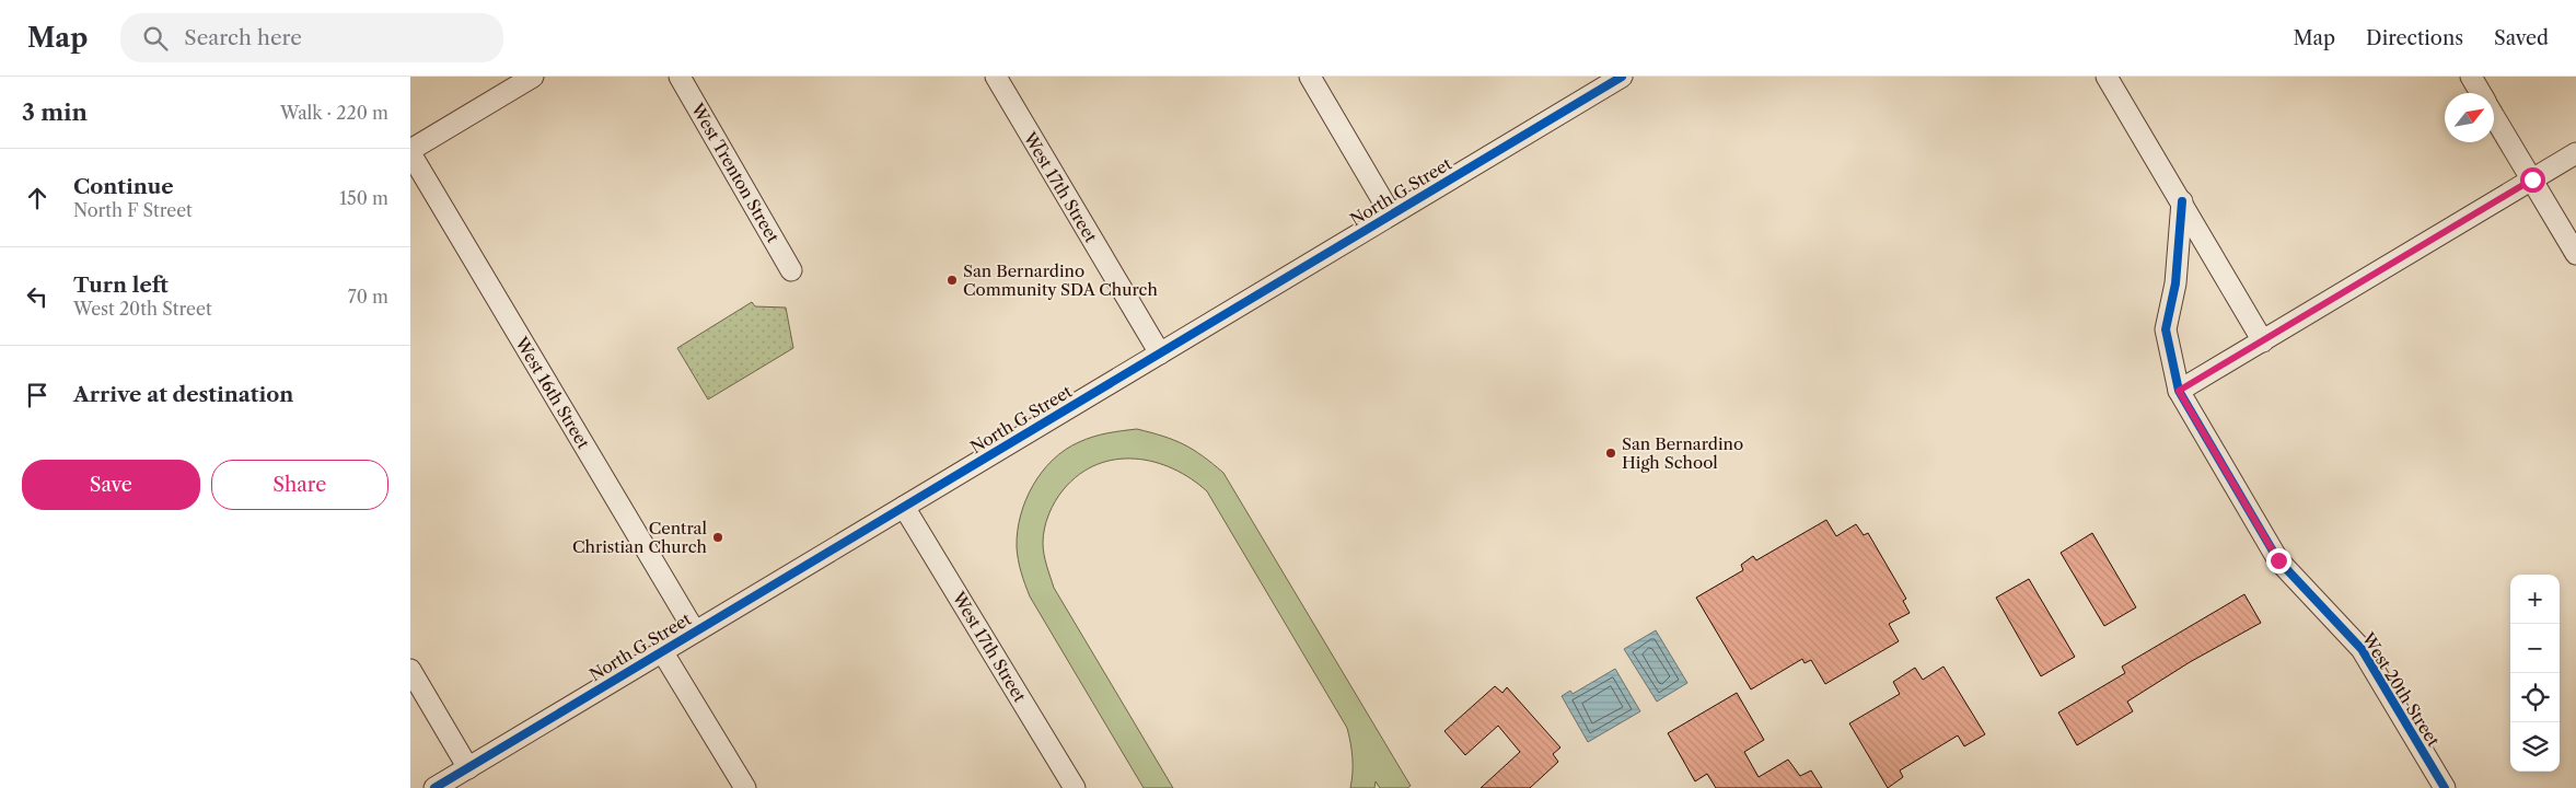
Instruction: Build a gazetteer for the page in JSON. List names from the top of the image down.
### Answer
{
  "streets": {
    "street": [
      "West Trenton Street",
      "West 17th Street",
      "North G Street",
      "West 16th Street",
      "West 20th Street"
    ]
  },
  "crossings": [
    ["West 17th Street", "North G Street"],
    ["North G Street", "West 16th Street"]
  ],
  "places": ["San Bernardino Community SDA Church", "San Bernardino High School", "Central Christian Church"],
  "north": "top right",
  "page": {
    "header": "Map",
    "search": "Search here",
    "nav": ["Map", "Directions", "Saved"],
    "heading": ["3 min", "Walk · 220 m"],
    "list": [
      ["Continue", "North F Street", "150 m"],
      ["Turn left", "West 20th Street", "70 m"],
      "Arrive at destination"
    ],
    "buttons": ["Save", "Share"],
    "map_buttons": ["+", "−"]
  }
}
